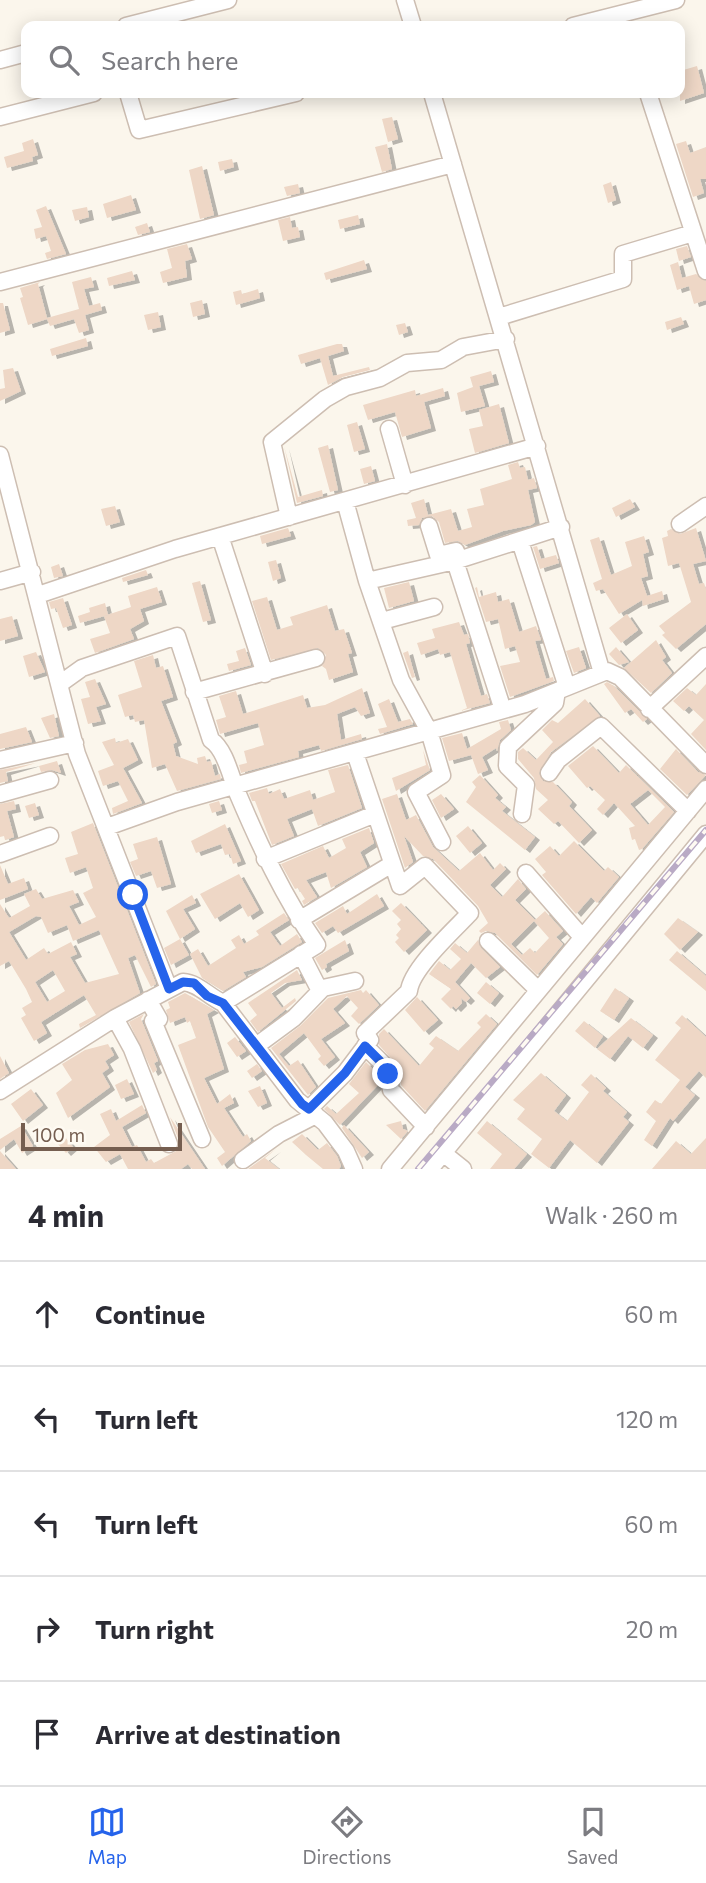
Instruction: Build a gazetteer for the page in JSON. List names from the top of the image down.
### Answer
{
  "scale_bar": "100 m",
  "page": {
    "search": "Search here",
    "scale": "100 m",
    "heading": ["4 min", "Walk · 260 m"],
    "list": [
      ["Continue", "60 m"],
      ["Turn left", "120 m"],
      ["Turn left", "60 m"],
      ["Turn right", "20 m"],
      "Arrive at destination"
    ],
    "nav": ["Map", "Directions", "Saved"]
  }
}
